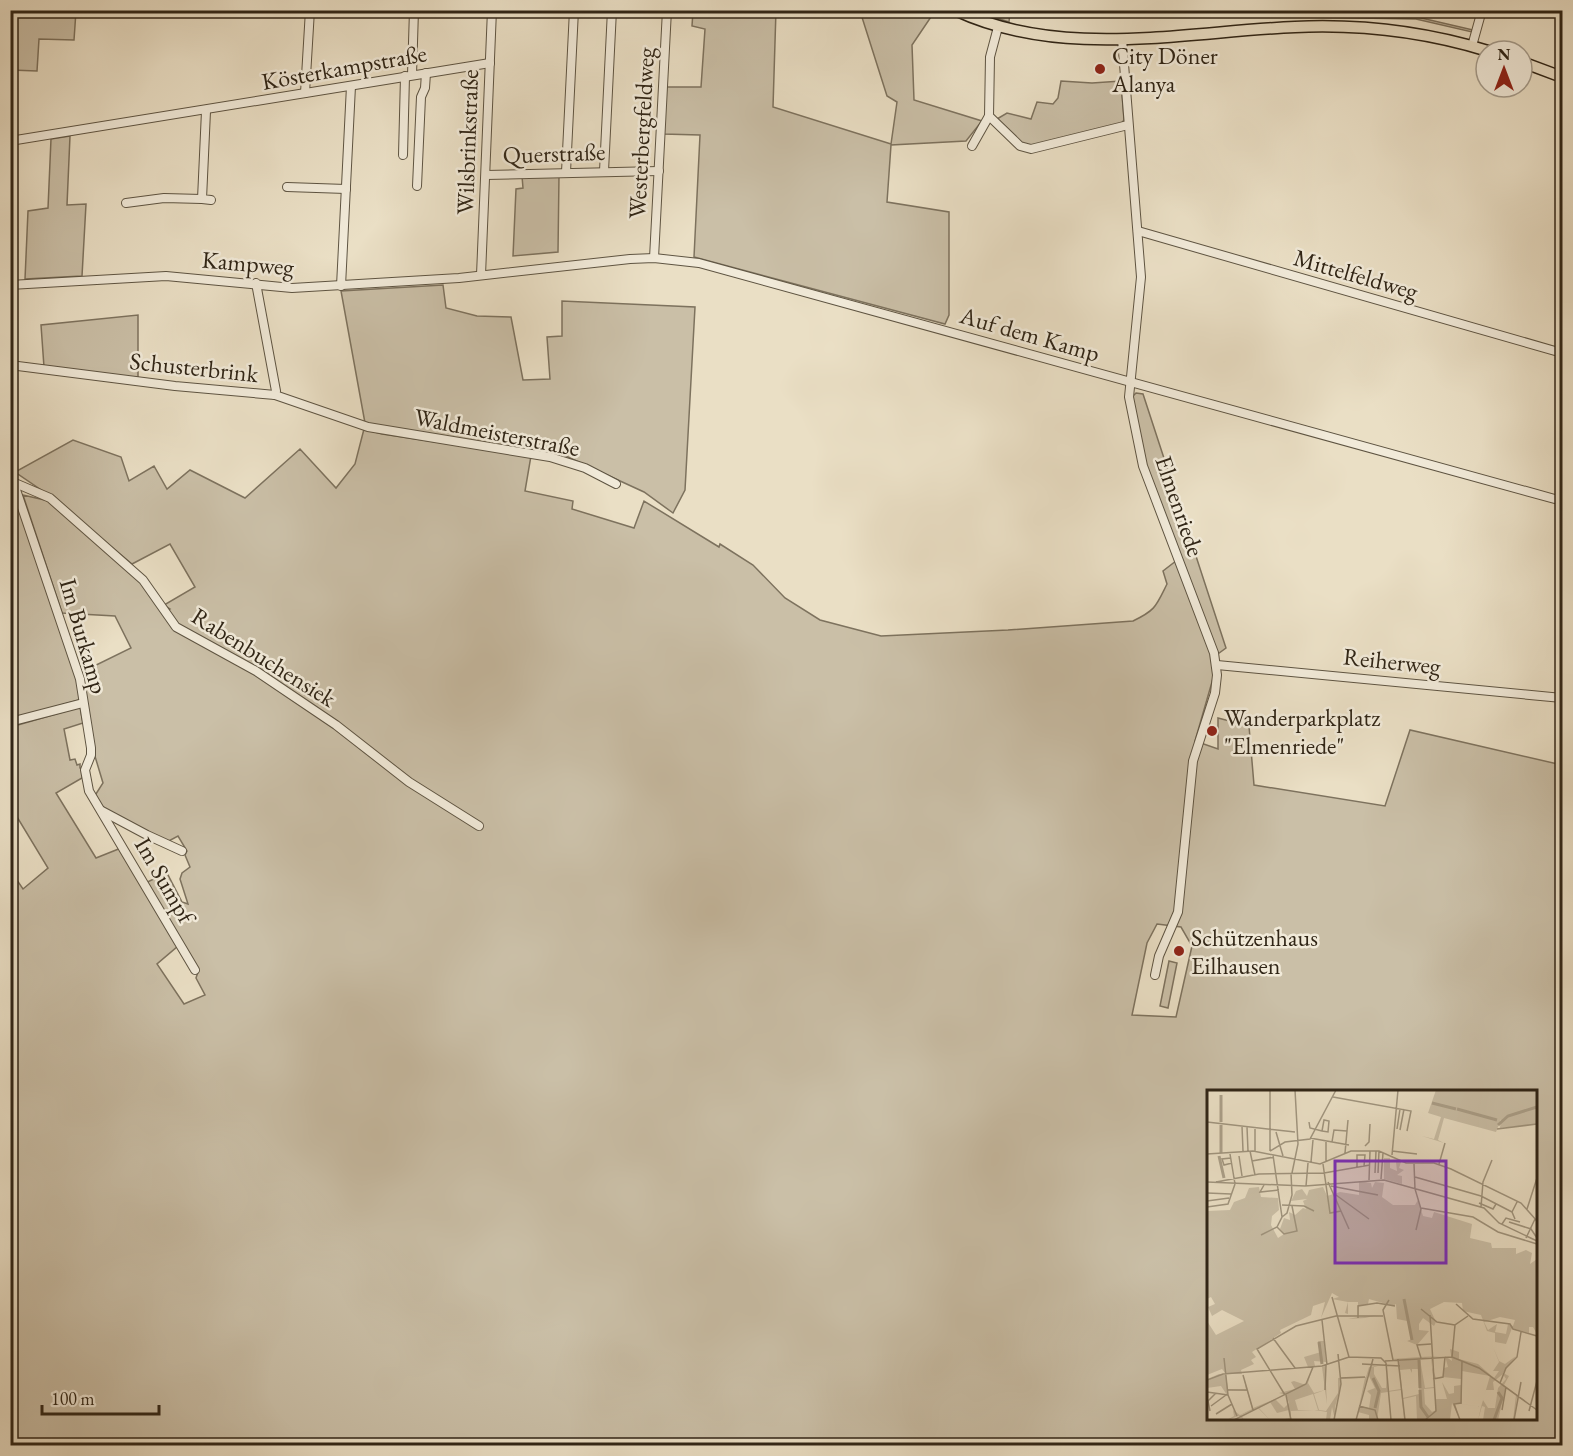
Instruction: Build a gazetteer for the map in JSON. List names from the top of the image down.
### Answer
{
  "streets": {
    "street": [
      "Kösterkampstraße",
      "Westerbergfeldweg",
      "Wilsbrinkstraße",
      "Querstraße",
      "Kampweg",
      "Mittelfeldweg",
      "Auf dem Kamp",
      "Schusterbrink",
      "Waldmeisterstraße",
      "Elmenriede",
      "Im Burkamp",
      "Rabenbuchensiek",
      "Reiherweg",
      "Im Sumpf"
    ]
  },
  "crossings": [
    ["Kösterkampstraße", "Wilsbrinkstraße"],
    ["Westerbergfeldweg", "Querstraße"],
    ["Westerbergfeldweg", "Auf dem Kamp"],
    ["Wilsbrinkstraße", "Querstraße"],
    ["Wilsbrinkstraße", "Kampweg"],
    ["Wilsbrinkstraße", "Auf dem Kamp"],
    ["Kampweg", "Auf dem Kamp"],
    ["Mittelfeldweg", "Elmenriede"],
    ["Auf dem Kamp", "Elmenriede"],
    ["Schusterbrink", "Waldmeisterstraße"],
    ["Elmenriede", "Reiherweg"],
    ["Im Burkamp", "Rabenbuchensiek"],
    ["Im Burkamp", "Im Sumpf"]
  ],
  "places": ["City Döner Alanya", "Wanderparkplatz \"Elmenriede\"", "Schützenhaus Eilhausen"],
  "scale_bar": "100 m",
  "north": "top"
}
